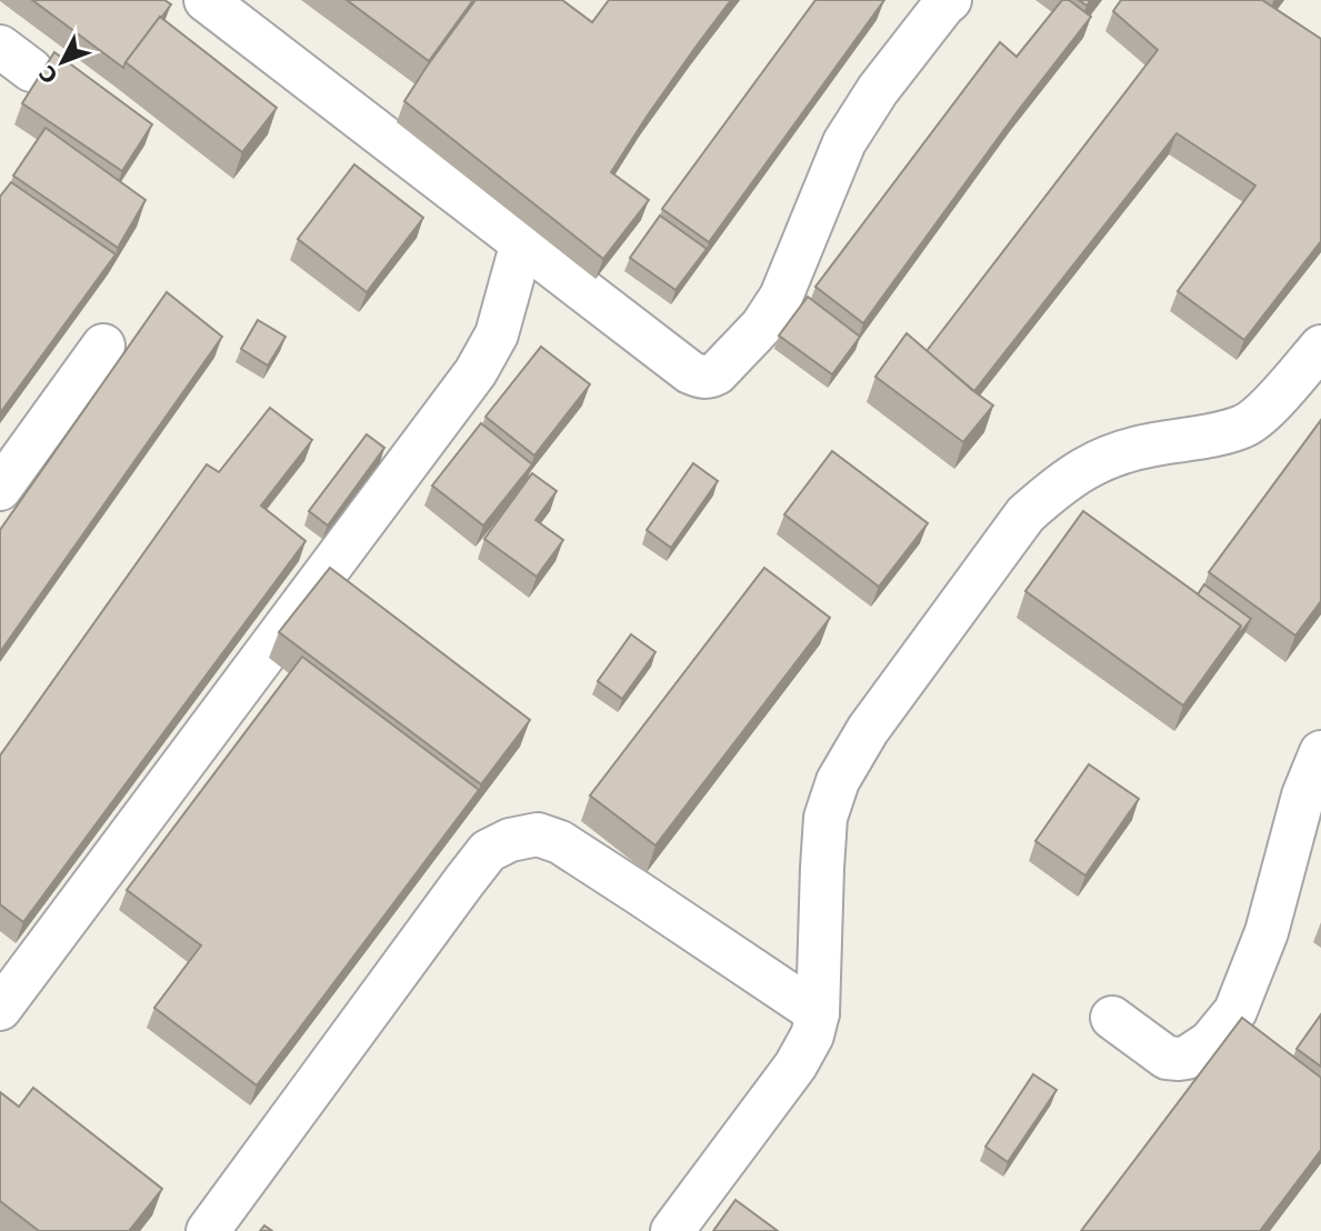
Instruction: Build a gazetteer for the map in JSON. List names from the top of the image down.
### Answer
{
  "north": "bottom left"
}
